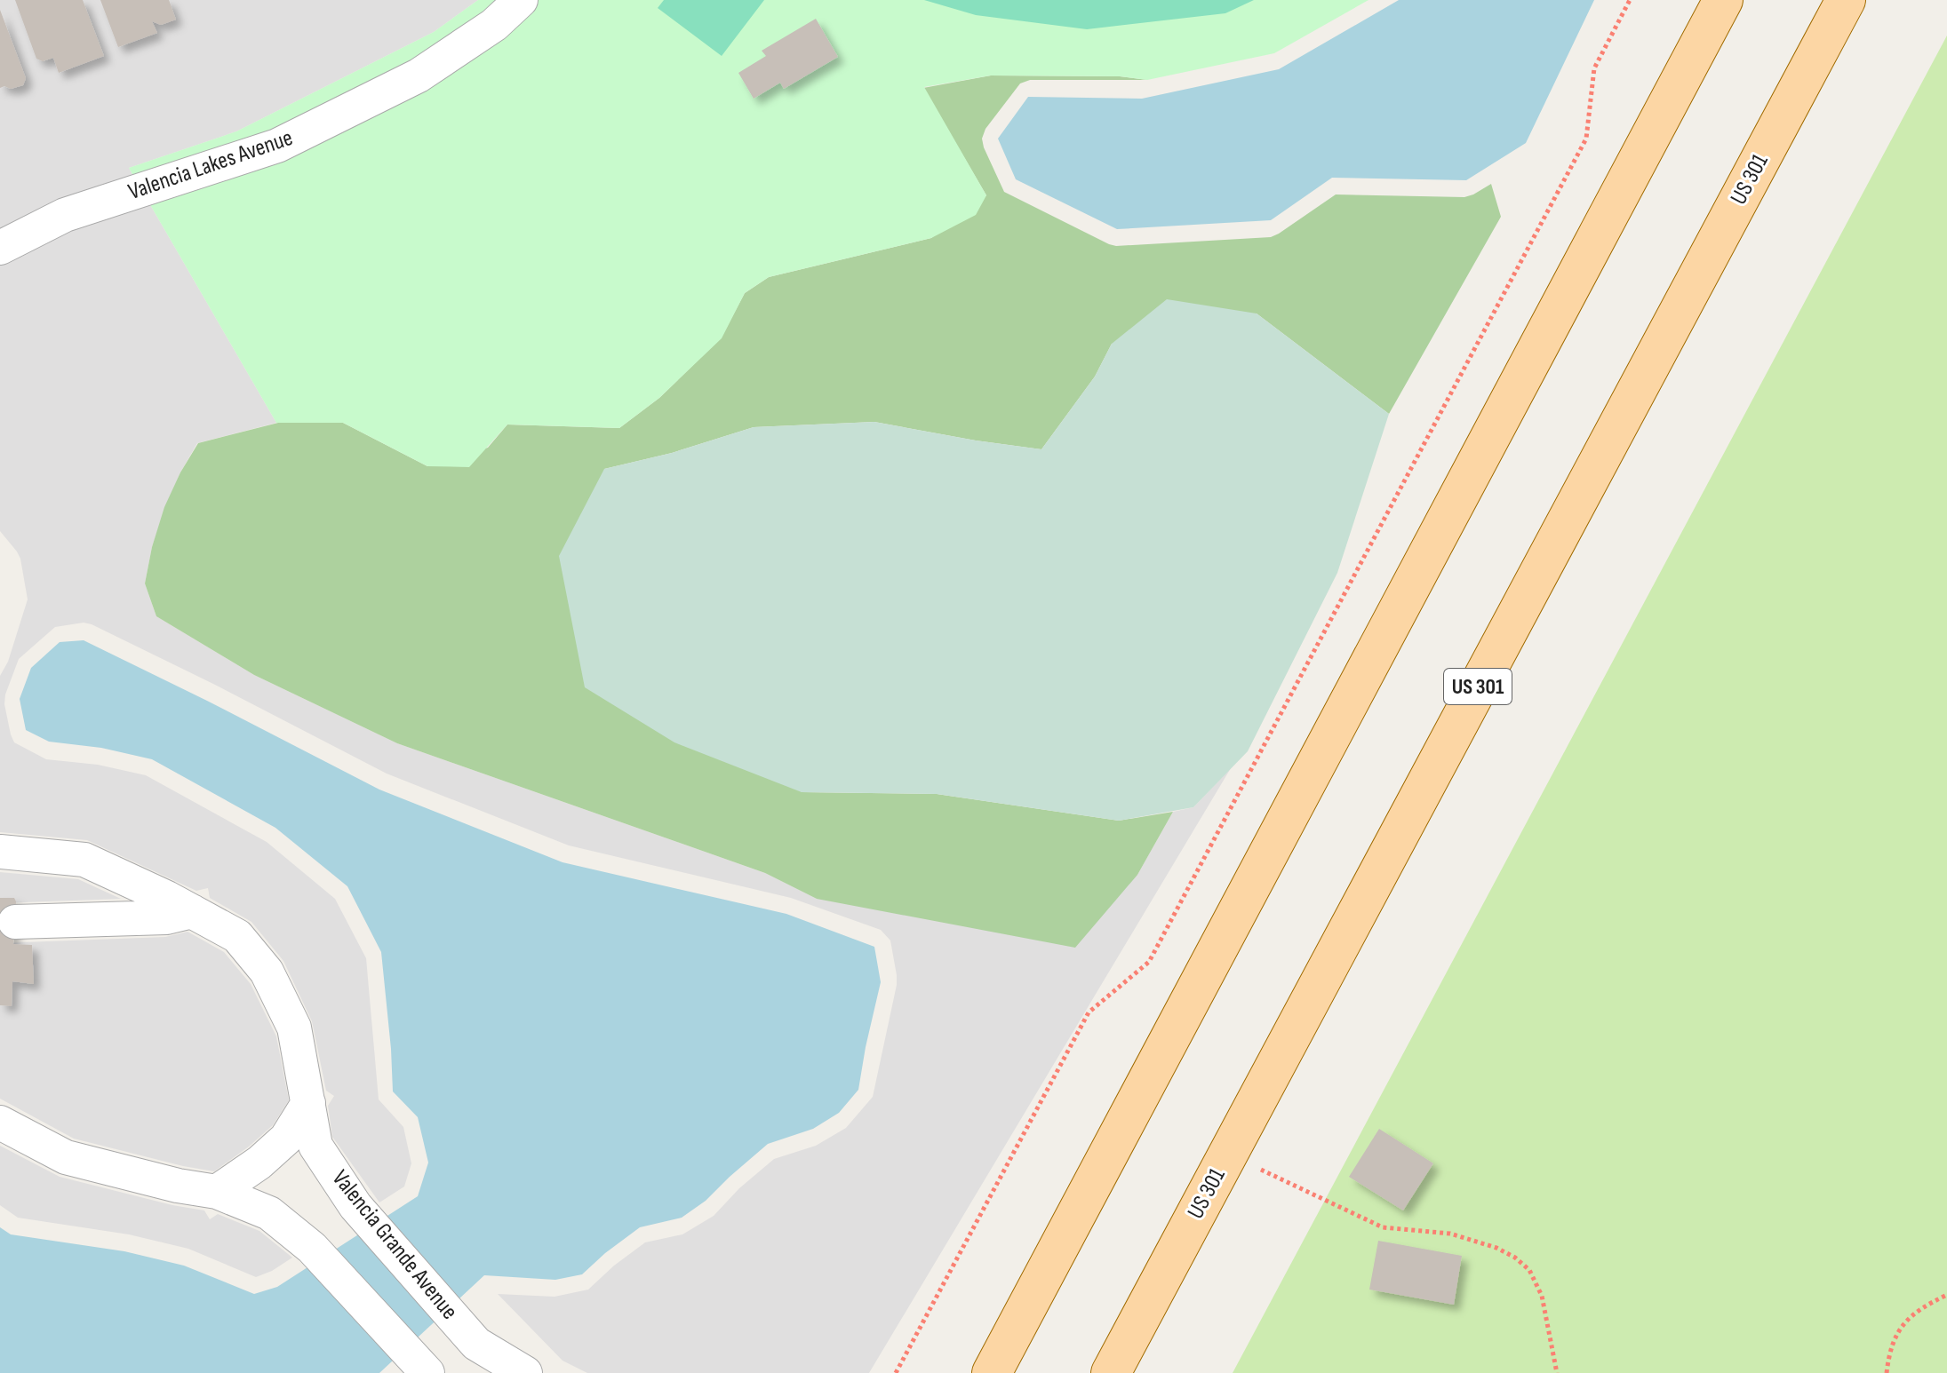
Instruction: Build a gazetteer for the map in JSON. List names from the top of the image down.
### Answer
{
  "streets": {
    "main road": ["US 301"],
    "street": ["Valencia Lakes Avenue", "Valencia Grande Avenue"]
  }
}
